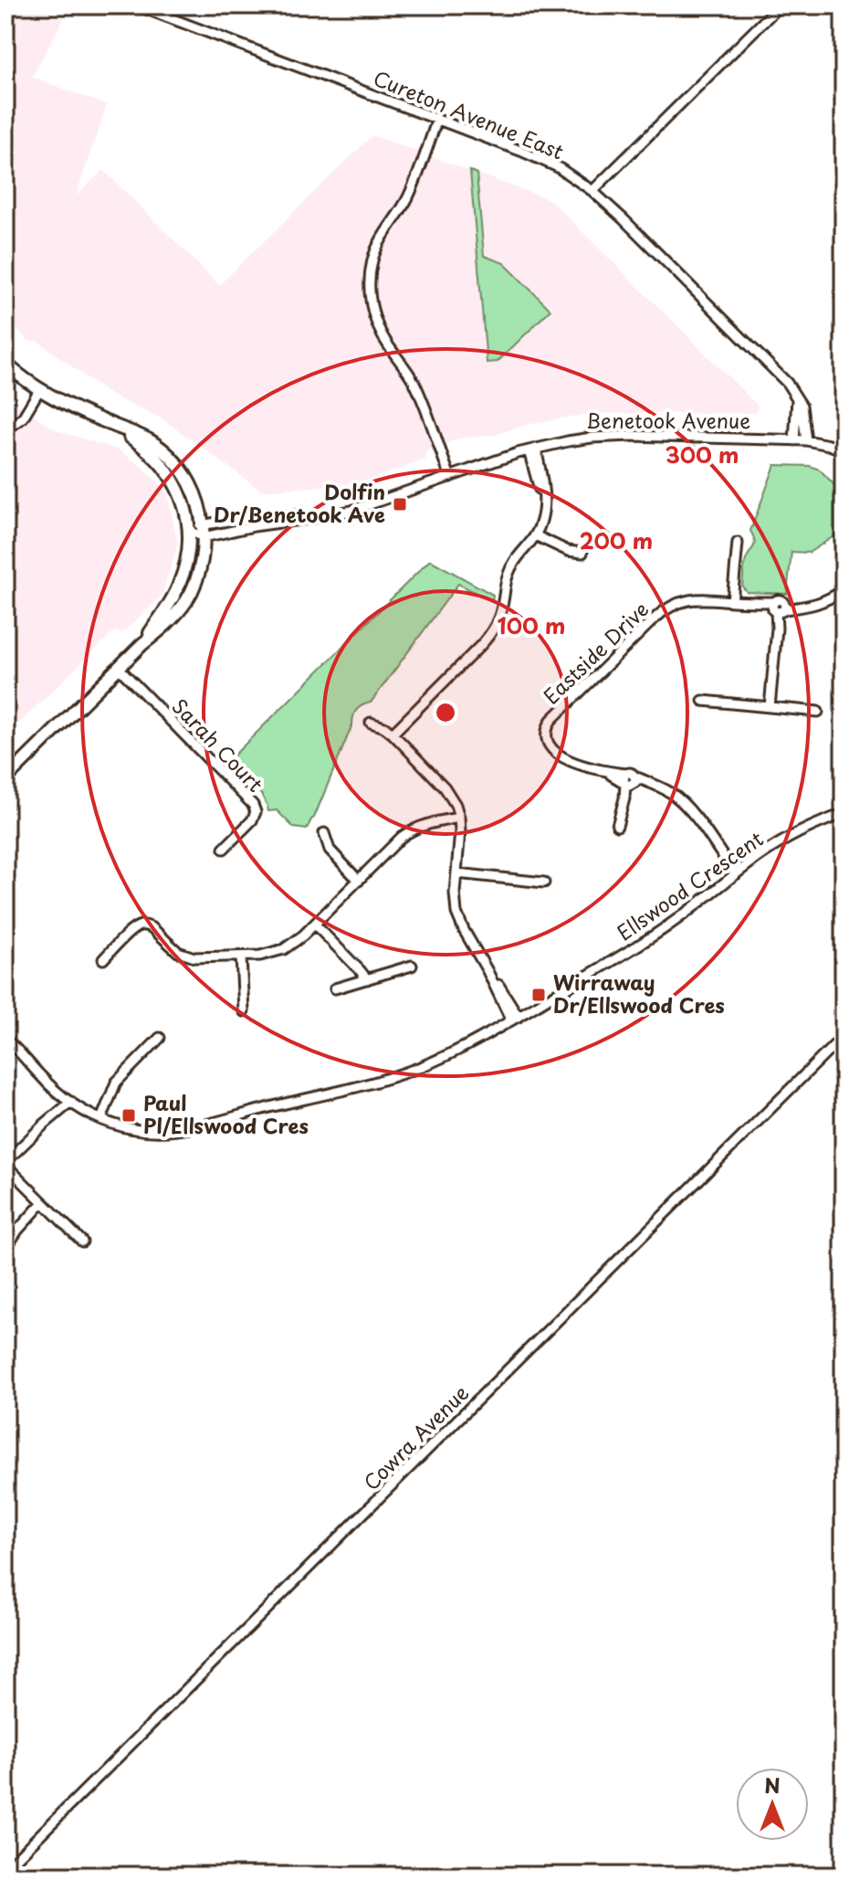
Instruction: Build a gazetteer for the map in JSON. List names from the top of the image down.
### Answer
{
  "streets": {
    "street": [
      "Cureton Avenue East",
      "Benetook Avenue",
      "Eastside Drive",
      "Sarah Court",
      "Ellswood Crescent",
      "Cowra Avenue"
    ]
  },
  "crossings": [
    ["Eastside Drive", "Ellswood Crescent"]
  ],
  "places": {
    "transit": ["Dolfin Dr/Benetook Ave", "Wirraway Dr/Ellswood Cres", "Paul Pl/Ellswood Cres"]
  },
  "north": "top",
  "rings": ["300 m", "200 m", "100 m"]
}
